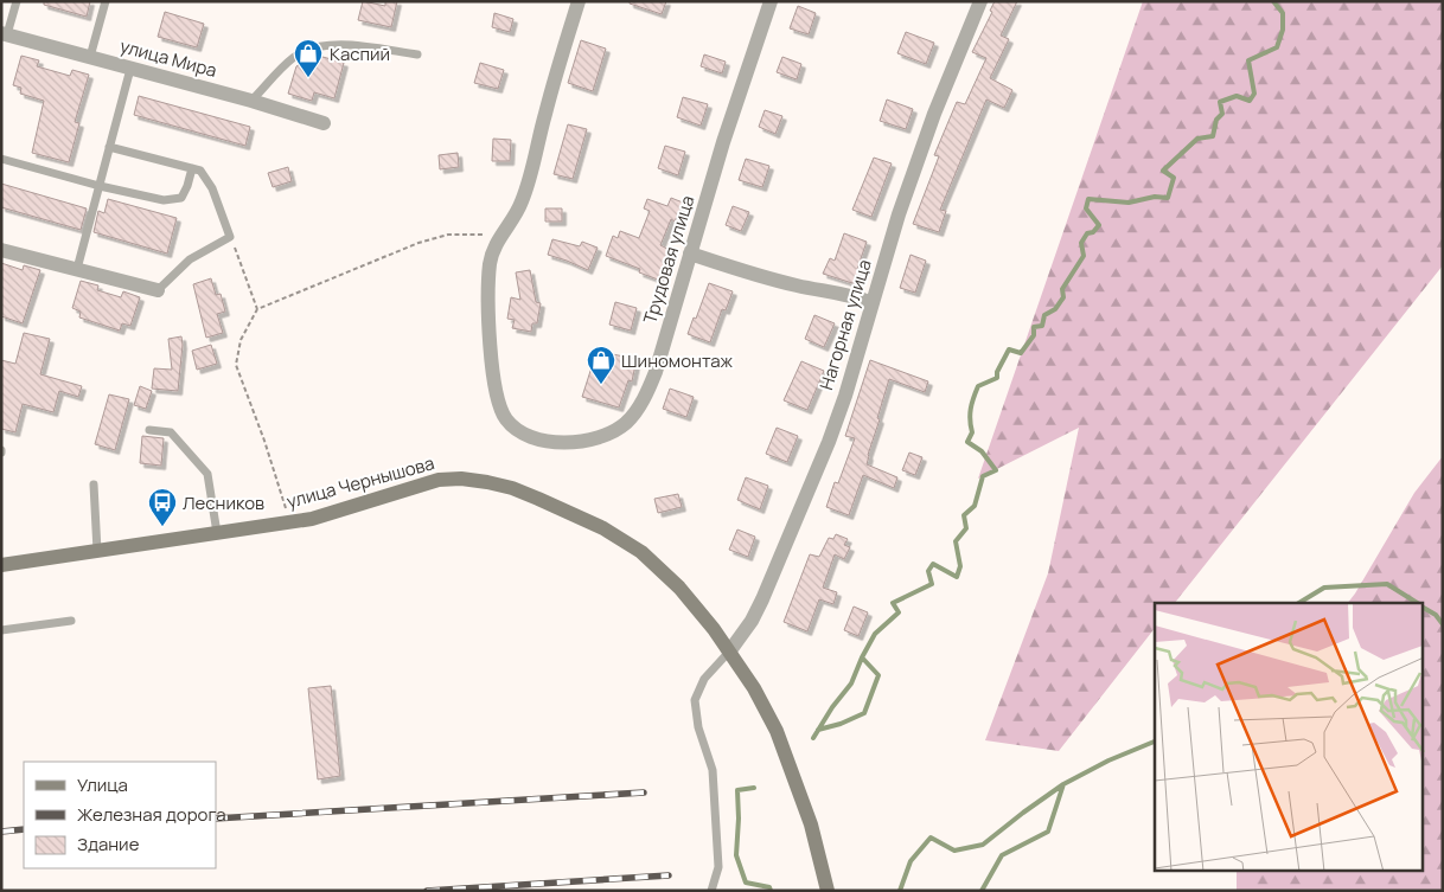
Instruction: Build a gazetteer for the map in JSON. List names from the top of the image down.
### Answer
{
  "streets": {
    "main road": ["улица Чернышова"],
    "street": ["улица Мира", "Трудовая улица", "Нагорная улица"]
  },
  "crossings": [
    ["Нагорная улица", "улица Чернышова"]
  ],
  "places": {
    "shop": ["Каспий", "Шиномонтаж"],
    "bus stop": ["Лесников"]
  },
  "legend": ["Улица", "Железная дорога", "Здание"]
}
